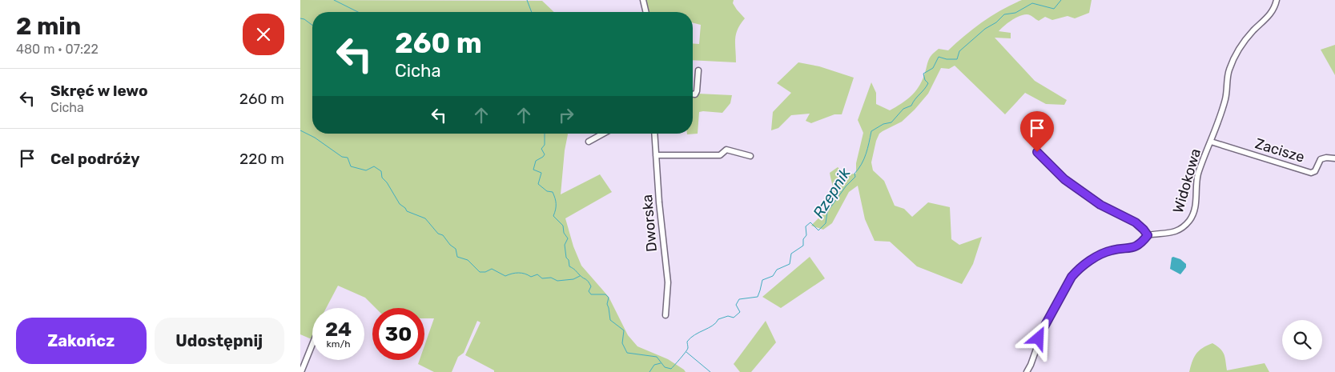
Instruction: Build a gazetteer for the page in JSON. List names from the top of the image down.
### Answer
{
  "streets": {
    "street": ["Zacisze", "Widokowa", "Dworska"]
  },
  "crossings": [
    ["Zacisze", "Widokowa"]
  ],
  "water": ["Rzepnik"],
  "page": {
    "heading": ["2 min", "480 m · 07:22"],
    "turn": ["260 m", "Cicha"],
    "list": [
      {
        "name": "Skręć w lewo",
        "note": "Cicha",
        "value": "260 m"
      },
      {
        "name": "Cel podróży",
        "value": "220 m"
      }
    ],
    "speed": "24 km/h",
    "limit": "30",
    "buttons": ["Zakończ", "Udostępnij"]
  }
}
